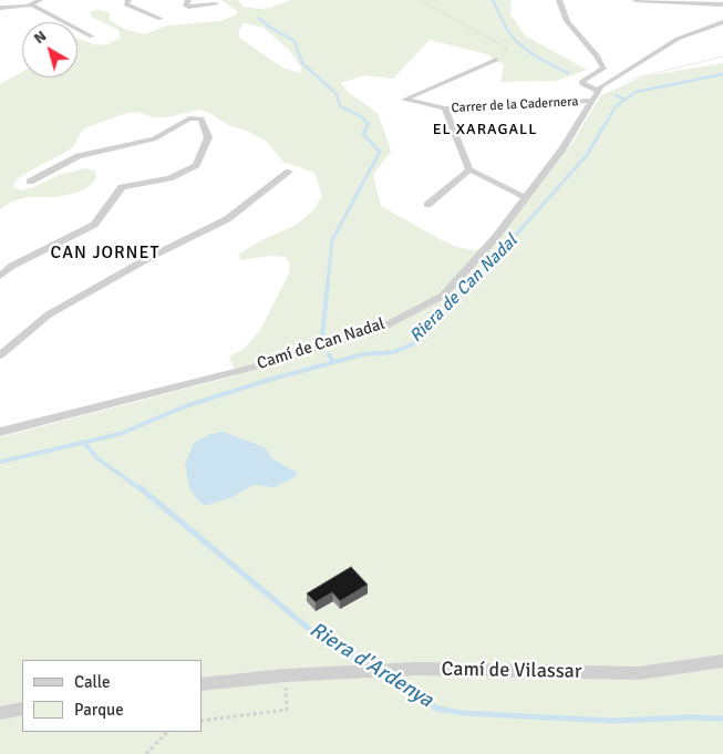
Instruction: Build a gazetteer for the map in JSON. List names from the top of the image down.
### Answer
{
  "streets": {
    "street": ["Carrer de la Cadernera", "Camí de Can Nadal", "Camí de Vilassar"]
  },
  "crossings": [
    ["Carrer de la Cadernera", "Camí de Can Nadal"]
  ],
  "districts": ["EL XARAGALL", "CAN JORNET"],
  "water": ["Riera de Can Nadal", "Riera d'Ardenya"],
  "legend": ["Calle", "Parque"],
  "north": "top left"
}
